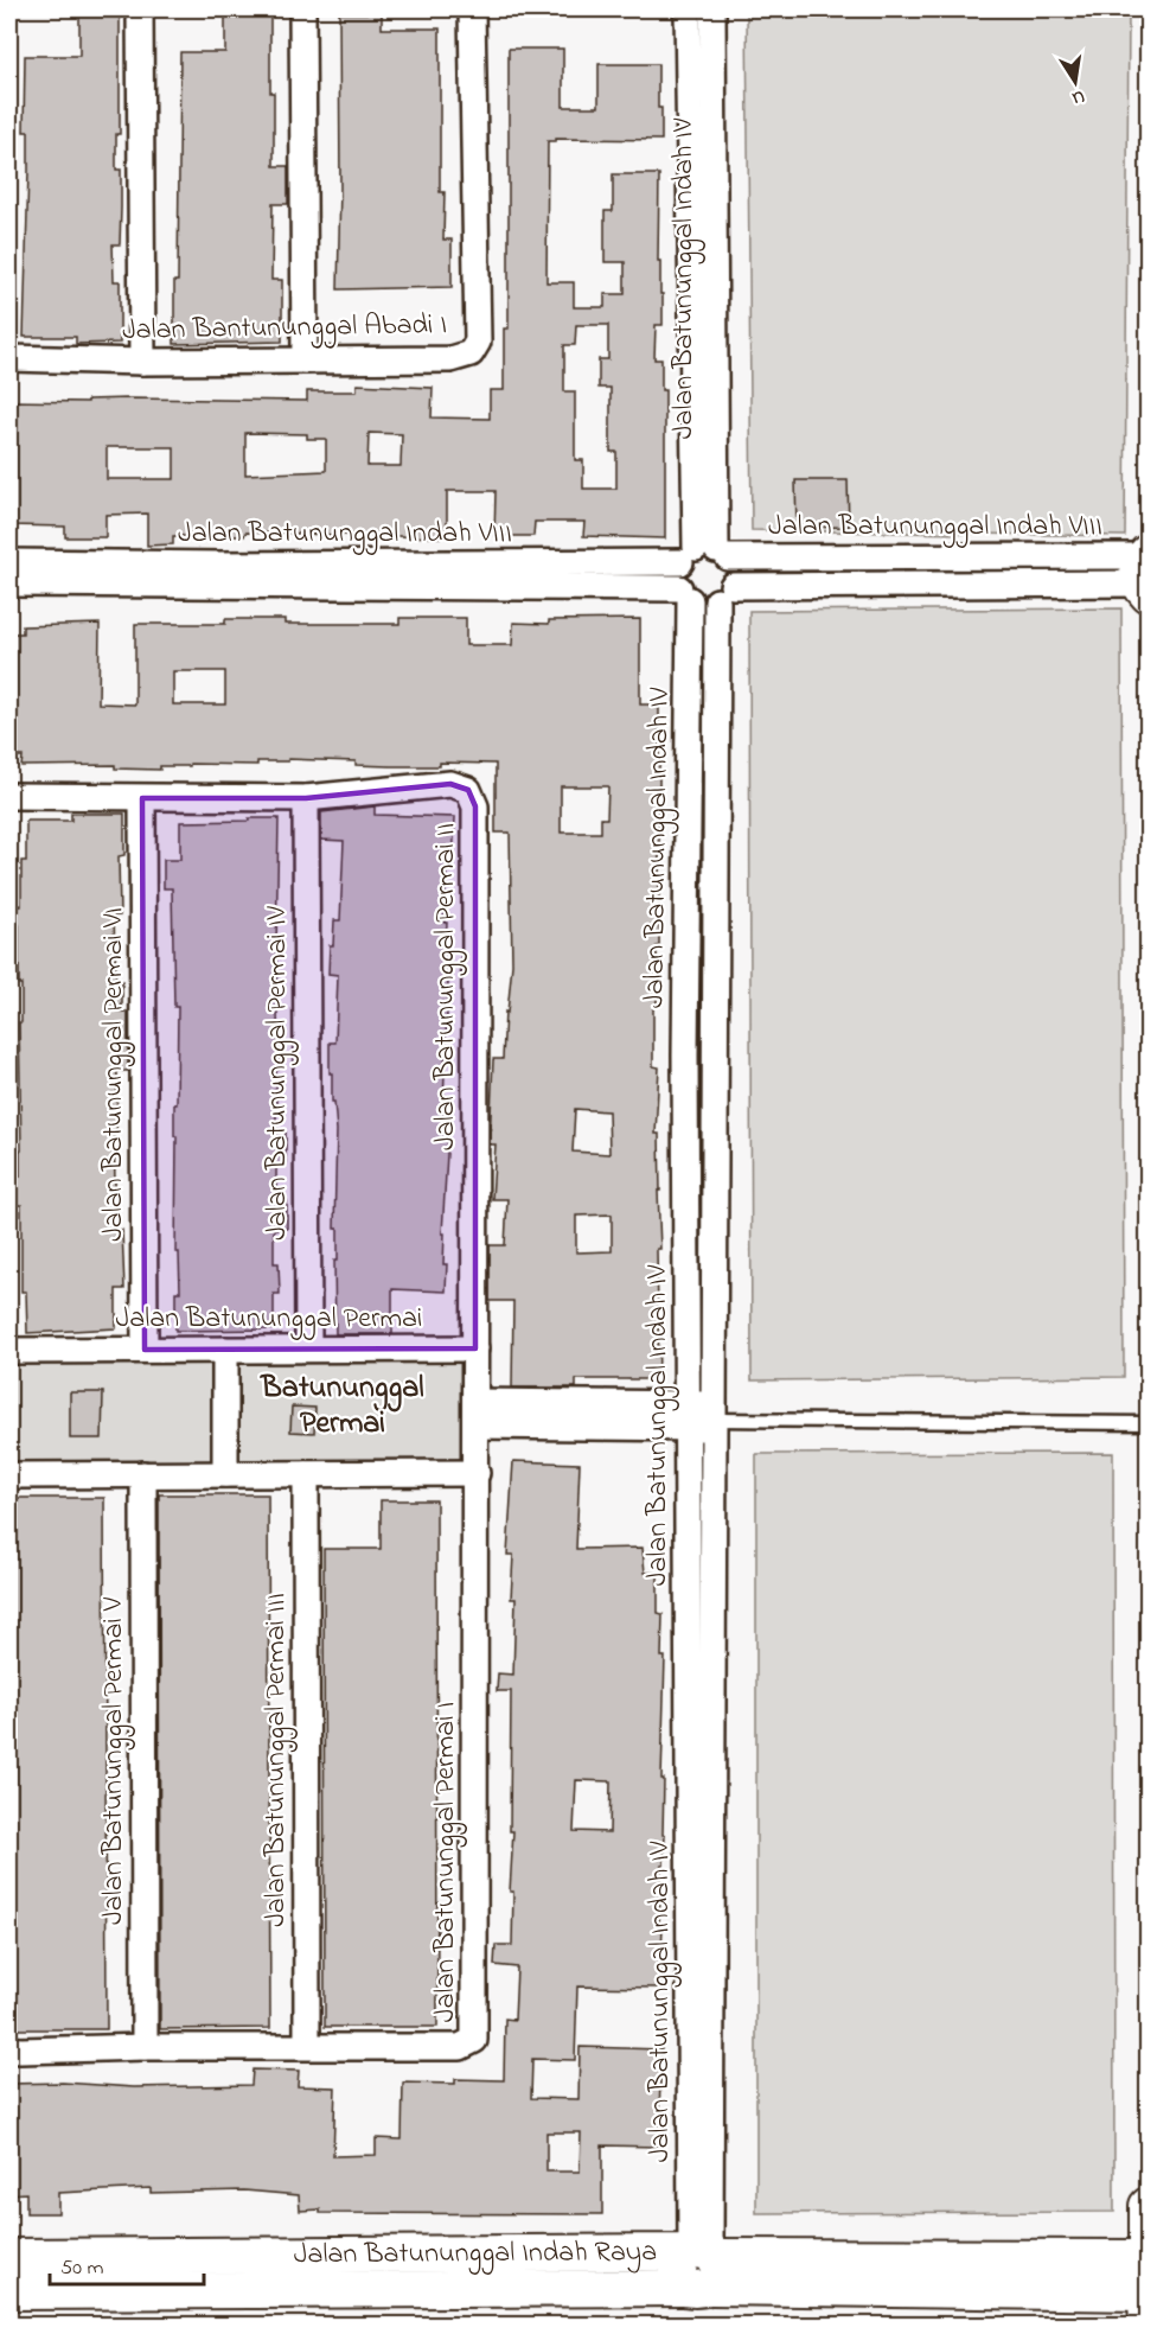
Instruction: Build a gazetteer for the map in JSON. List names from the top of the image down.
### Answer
{
  "streets": {
    "street": [
      "Jalan Batununggal Indah IV",
      "Jalan Bantununggal Abadi I",
      "Jalan Batununggal Indah VIII",
      "Jalan Batununggal Permai II",
      "Jalan Batununggal Permai IV",
      "Jalan Batununggal Permai VI",
      "Jalan Batununggal Permai",
      "Jalan Batununggal Permai III",
      "Jalan Batununggal Permai V",
      "Jalan Batununggal Permai I",
      "Jalan Batununggal Indah Raya"
    ]
  },
  "crossings": [
    ["Jalan Batununggal Indah IV", "Jalan Batununggal Indah VIII"],
    ["Jalan Batununggal Indah IV", "Jalan Batununggal Indah Raya"],
    ["Jalan Batununggal Permai II", "Jalan Batununggal Permai IV"],
    ["Jalan Batununggal Permai II", "Jalan Batununggal Permai VI"],
    ["Jalan Batununggal Permai II", "Jalan Batununggal Permai"],
    ["Jalan Batununggal Permai IV", "Jalan Batununggal Permai"],
    ["Jalan Batununggal Permai VI", "Jalan Batununggal Permai"],
    ["Jalan Batununggal Permai III", "Jalan Batununggal Permai I"],
    ["Jalan Batununggal Permai V", "Jalan Batununggal Permai I"]
  ],
  "districts": ["Batununggal Permai"],
  "scale_bar": "50 m",
  "north": "bottom"
}
